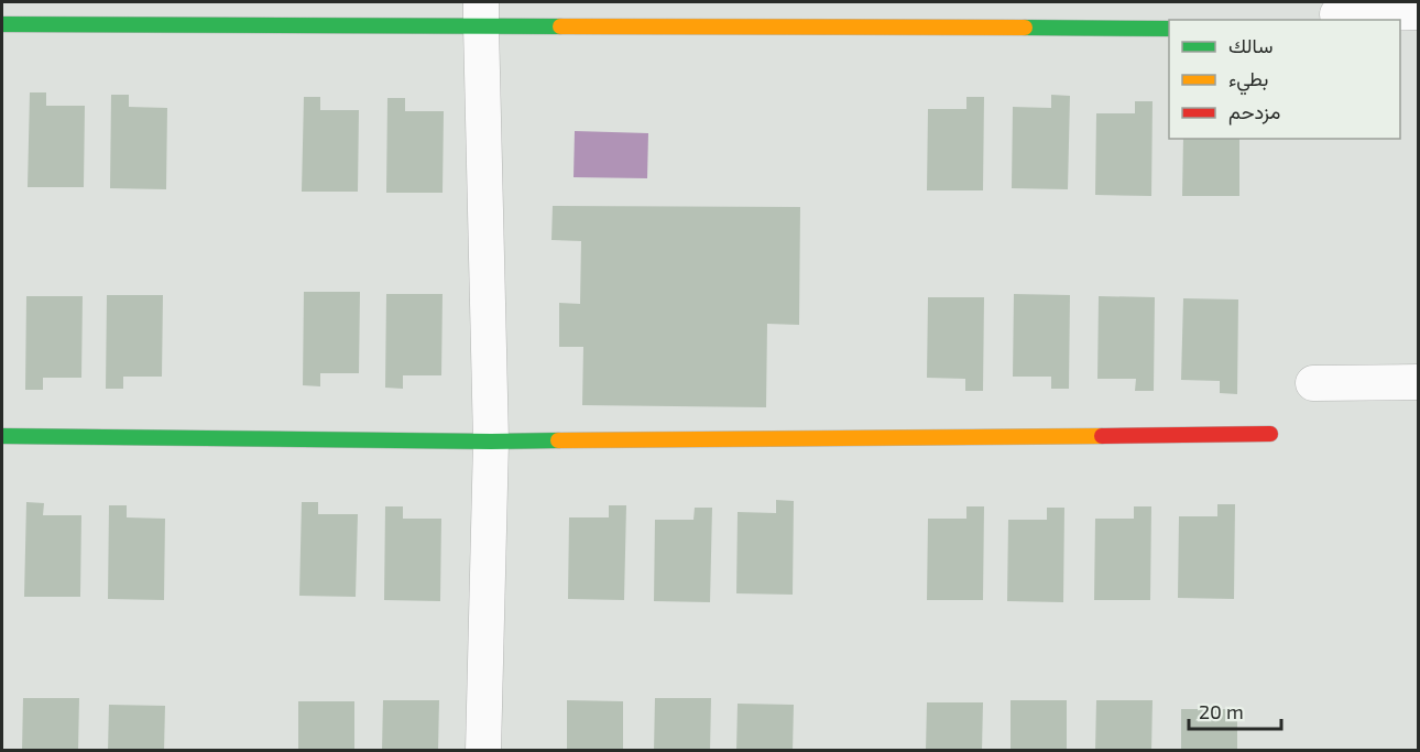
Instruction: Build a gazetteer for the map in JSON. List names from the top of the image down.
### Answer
{
  "legend": ["سالك", "بطيء", "مزدحم"],
  "scale_bar": "20 m"
}
